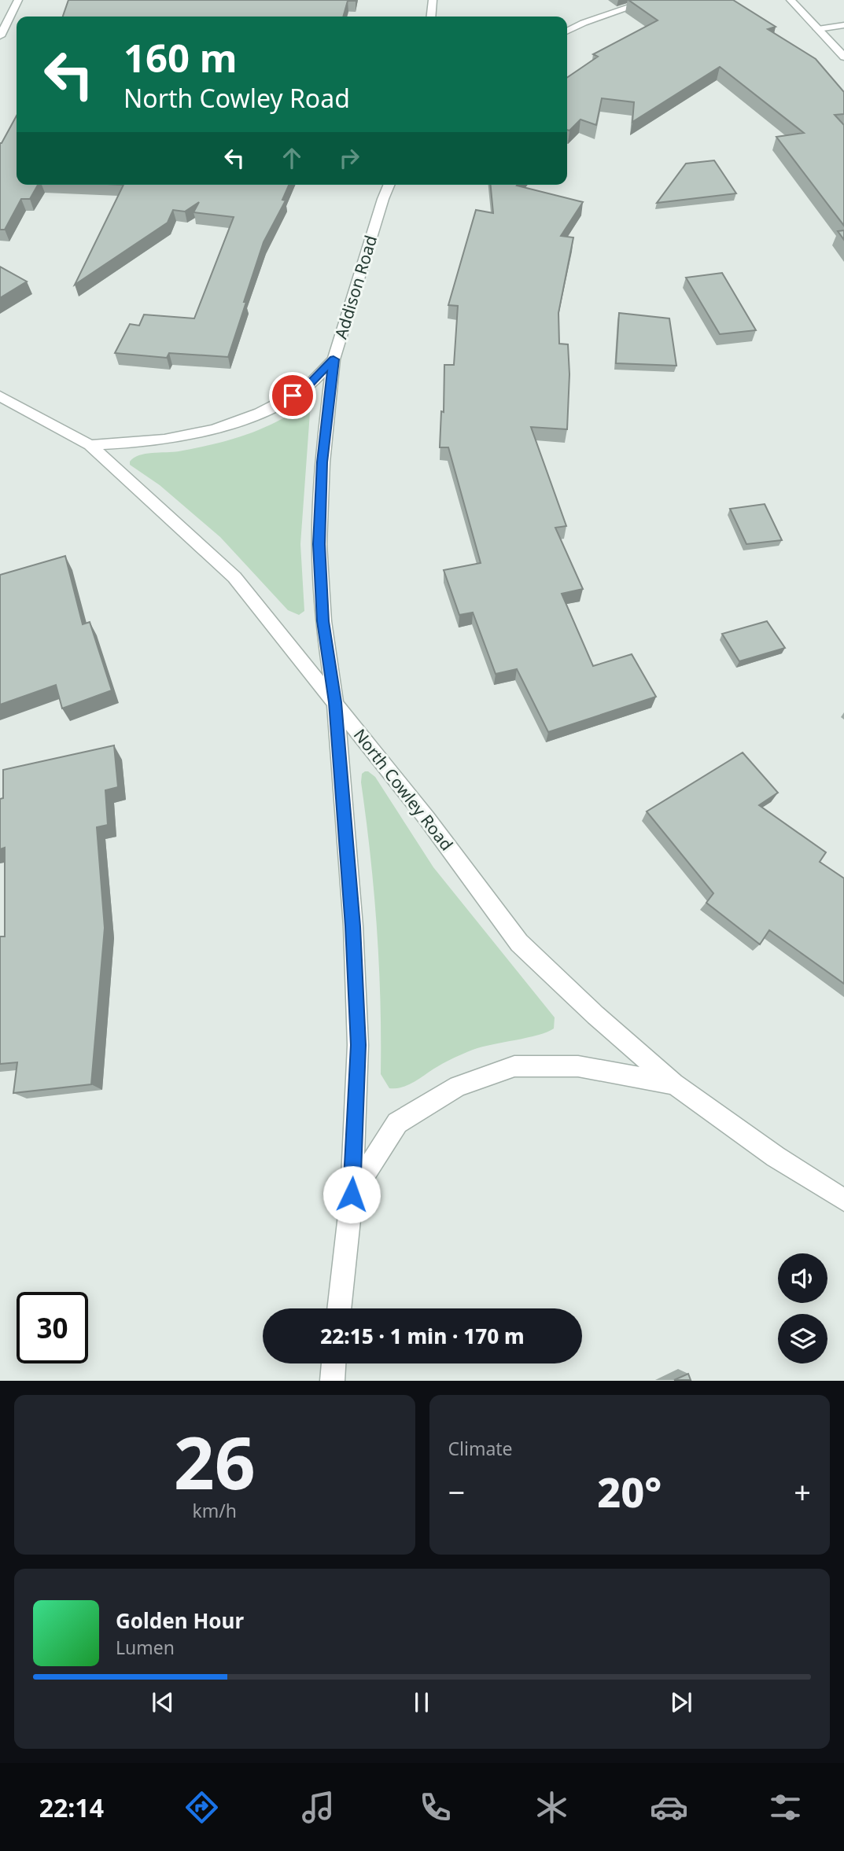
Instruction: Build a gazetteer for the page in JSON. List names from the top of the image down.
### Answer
{
  "streets": {
    "street": ["Addison Road", "North Cowley Road"]
  },
  "crossings": [
    ["Addison Road", "North Cowley Road"]
  ],
  "page": {
    "turn": ["160 m", "North Cowley Road"],
    "limit": "30",
    "trip": "22:15 · 1 min · 170 m",
    "tile": [
      ["26", "km/h"],
      "Climate"
    ],
    "heat": ["−", "20°", "+"],
    "song": ["Golden Hour", "Lumen"],
    "tabs": "22:14"
  }
}
